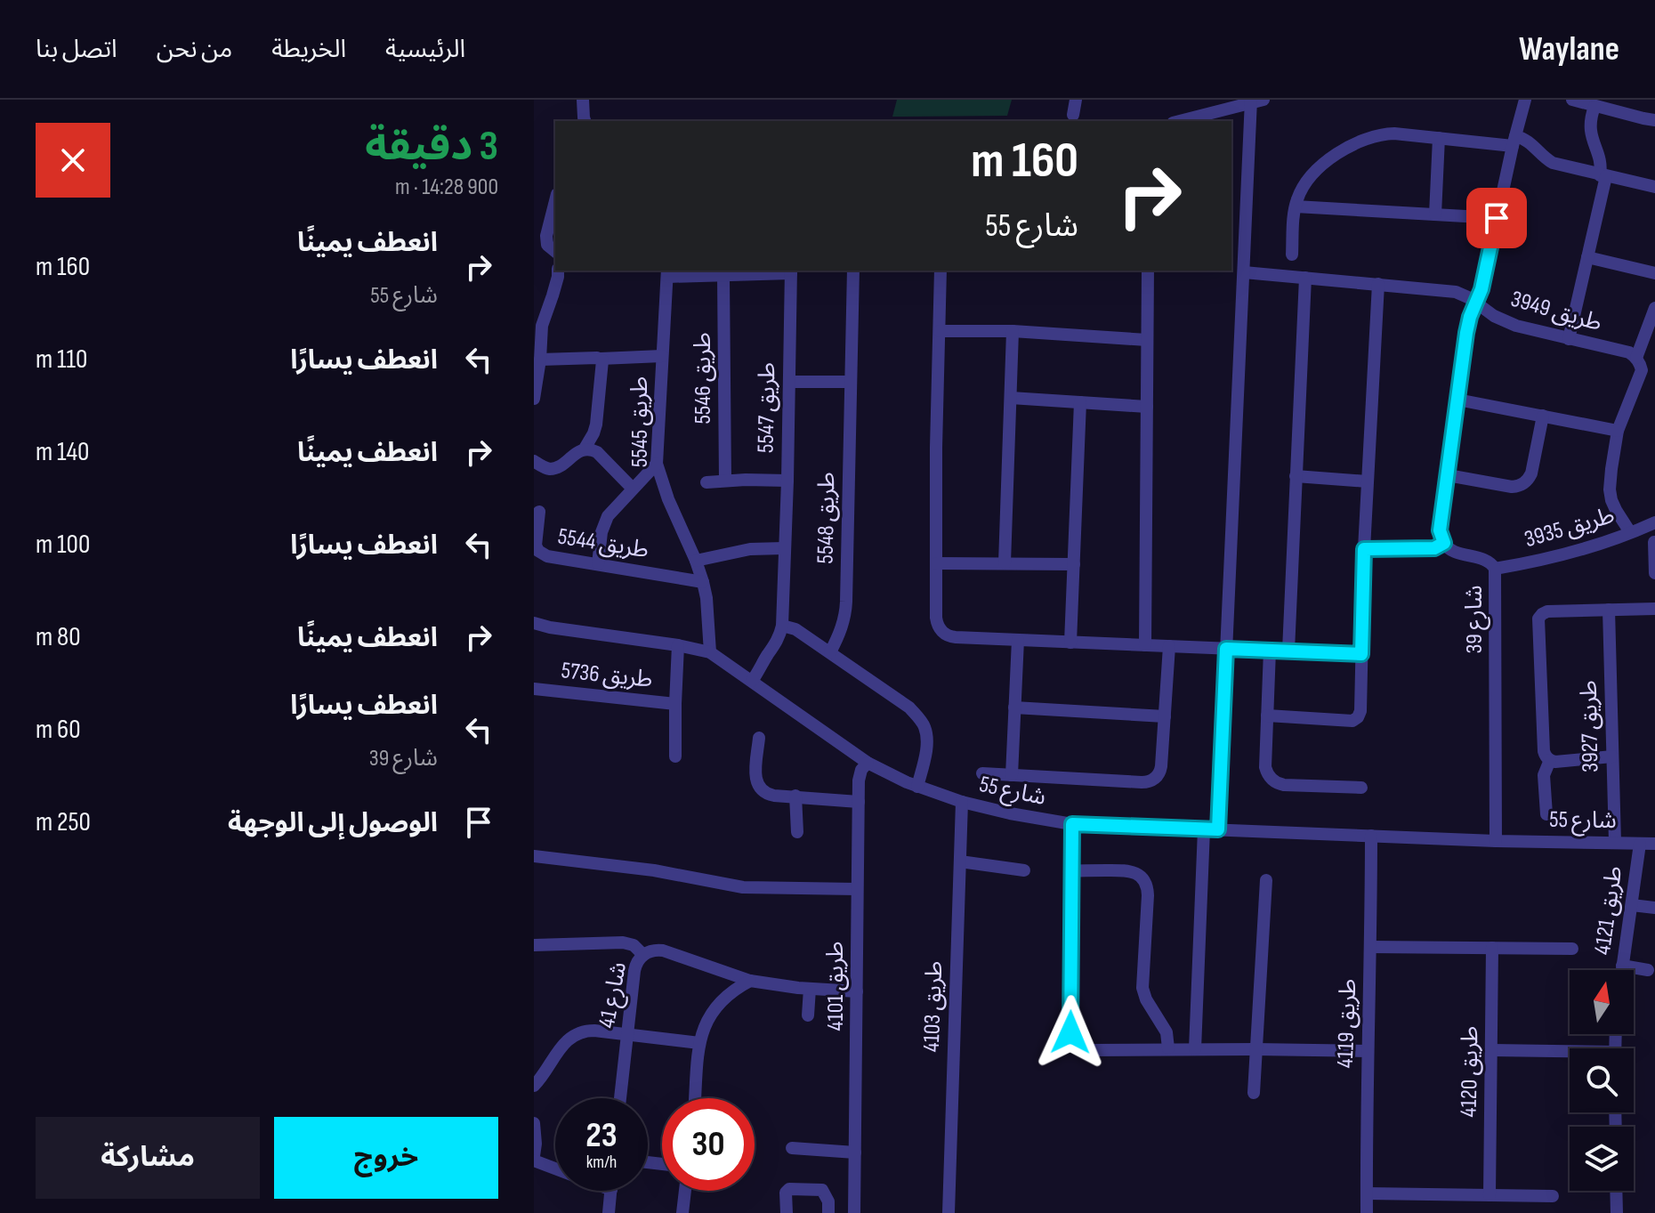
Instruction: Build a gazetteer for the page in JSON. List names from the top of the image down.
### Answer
{
  "streets": {
    "street": [
      "طريق 3949",
      "طريق 5546",
      "طريق 5547",
      "طريق 5545",
      "طريق 5548",
      "طريق 3935",
      "طريق 5544",
      "شارع 39",
      "طريق 5736",
      "طريق 3927",
      "شارع 55",
      "طريق 4121",
      "طريق 4101",
      "شارع 41",
      "طريق 4103",
      "طريق 4119",
      "طريق 4120"
    ]
  },
  "crossings": [
    ["طريق 5547", "شارع 55"],
    ["طريق 5545", "طريق 5544"],
    ["طريق 5545", "شارع 55"],
    ["طريق 3935", "شارع 39"],
    ["شارع 39", "شارع 55"],
    ["طريق 3927", "شارع 55"],
    ["شارع 55", "طريق 4121"],
    ["شارع 55", "طريق 4101"],
    ["شارع 55", "طريق 4103"],
    ["شارع 55", "طريق 4119"],
    ["طريق 4101", "شارع 41"]
  ],
  "north": "top",
  "page": {
    "header": "Waylane",
    "nav": [
      "الرئيسية",
      "الخريطة",
      "من نحن",
      "اتصل بنا"
    ],
    "heading": ["3 دقيقة", "900 m · 14:28"],
    "turn": ["160 m", "شارع 55"],
    "list": [
      {
        "name": "انعطف يمينًا",
        "note": "شارع 55",
        "value": "160 m"
      },
      {
        "name": "انعطف يسارًا",
        "value": "110 m"
      },
      {
        "name": "انعطف يمينًا",
        "value": "140 m"
      },
      {
        "name": "انعطف يسارًا",
        "value": "100 m"
      },
      {
        "name": "انعطف يمينًا",
        "value": "80 m"
      },
      {
        "name": "انعطف يسارًا",
        "note": "شارع 39",
        "value": "60 m"
      },
      {
        "name": "الوصول إلى الوجهة",
        "value": "250 m"
      }
    ],
    "speed": "23 km/h",
    "limit": "30",
    "buttons": ["خروج", "مشاركة"]
  }
}
